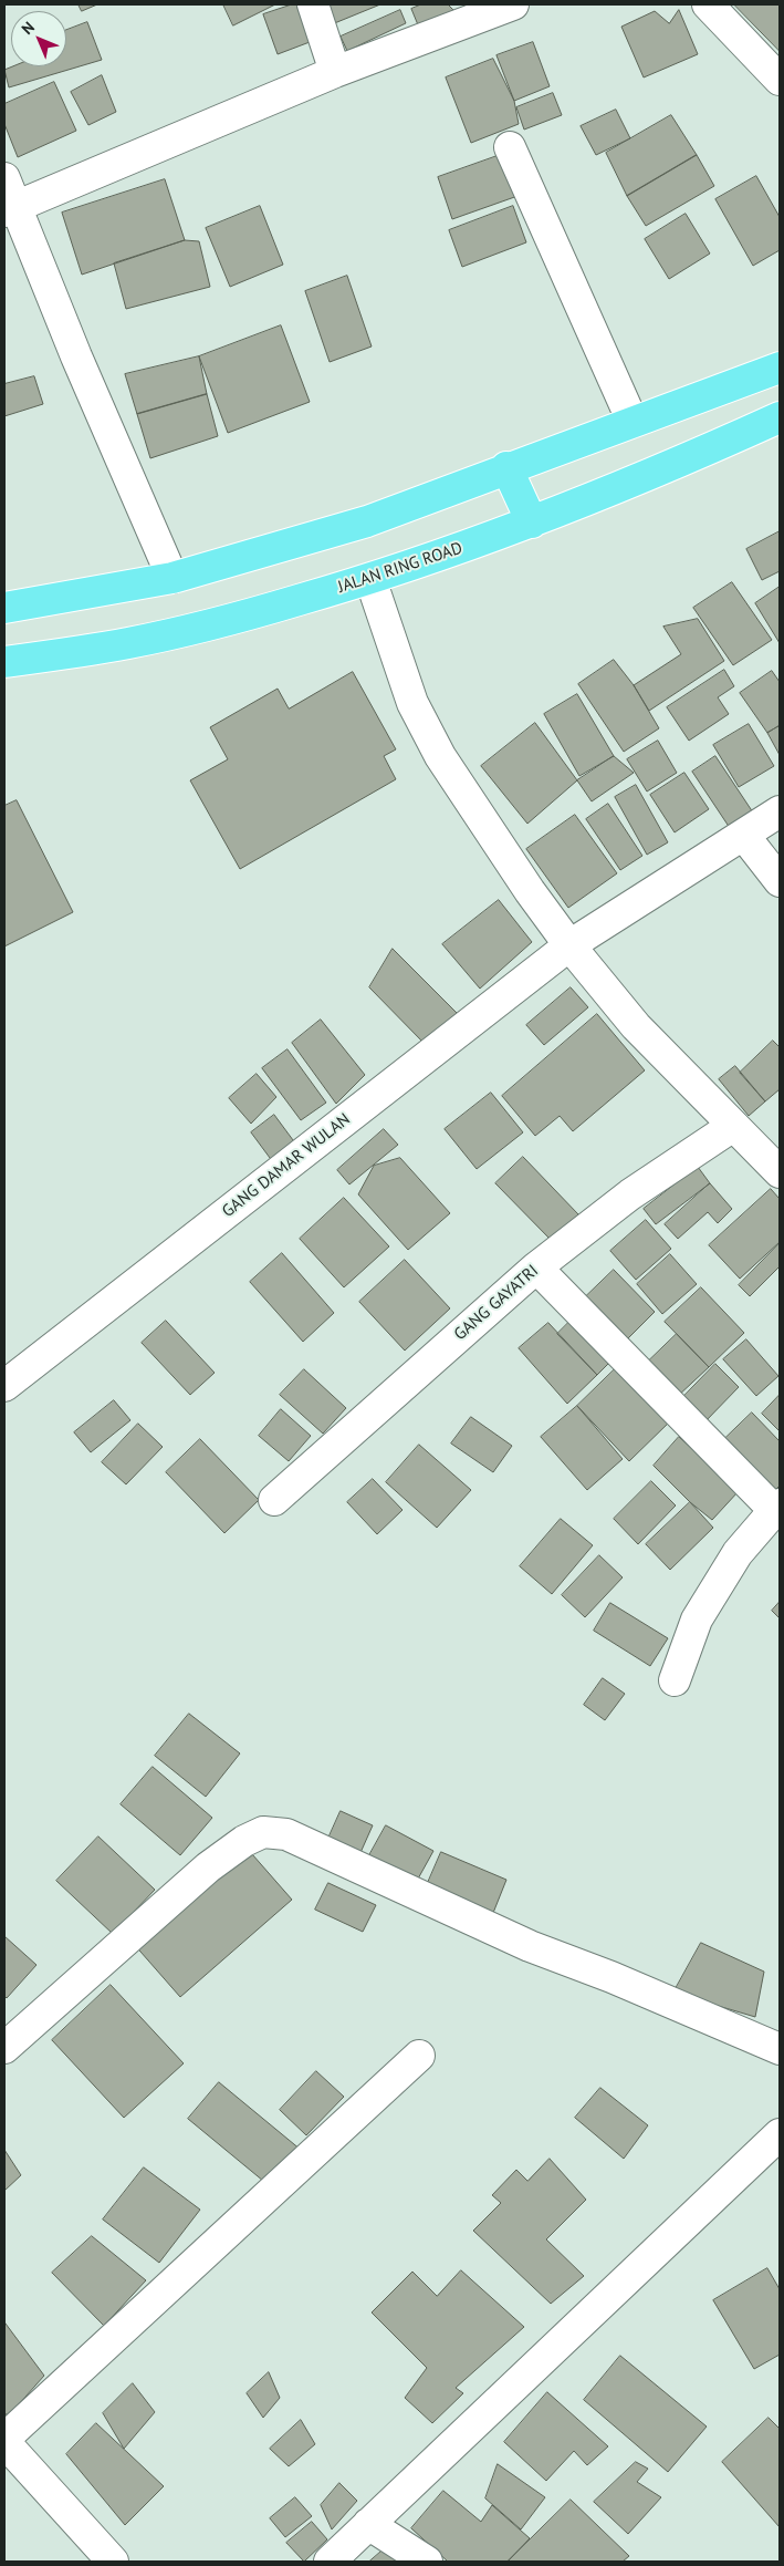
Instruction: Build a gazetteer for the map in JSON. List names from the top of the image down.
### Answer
{
  "streets": {
    "highway": ["JALAN RING ROAD"],
    "street": ["GANG DAMAR WULAN", "GANG GAYATRI"]
  },
  "north": "top left"
}
